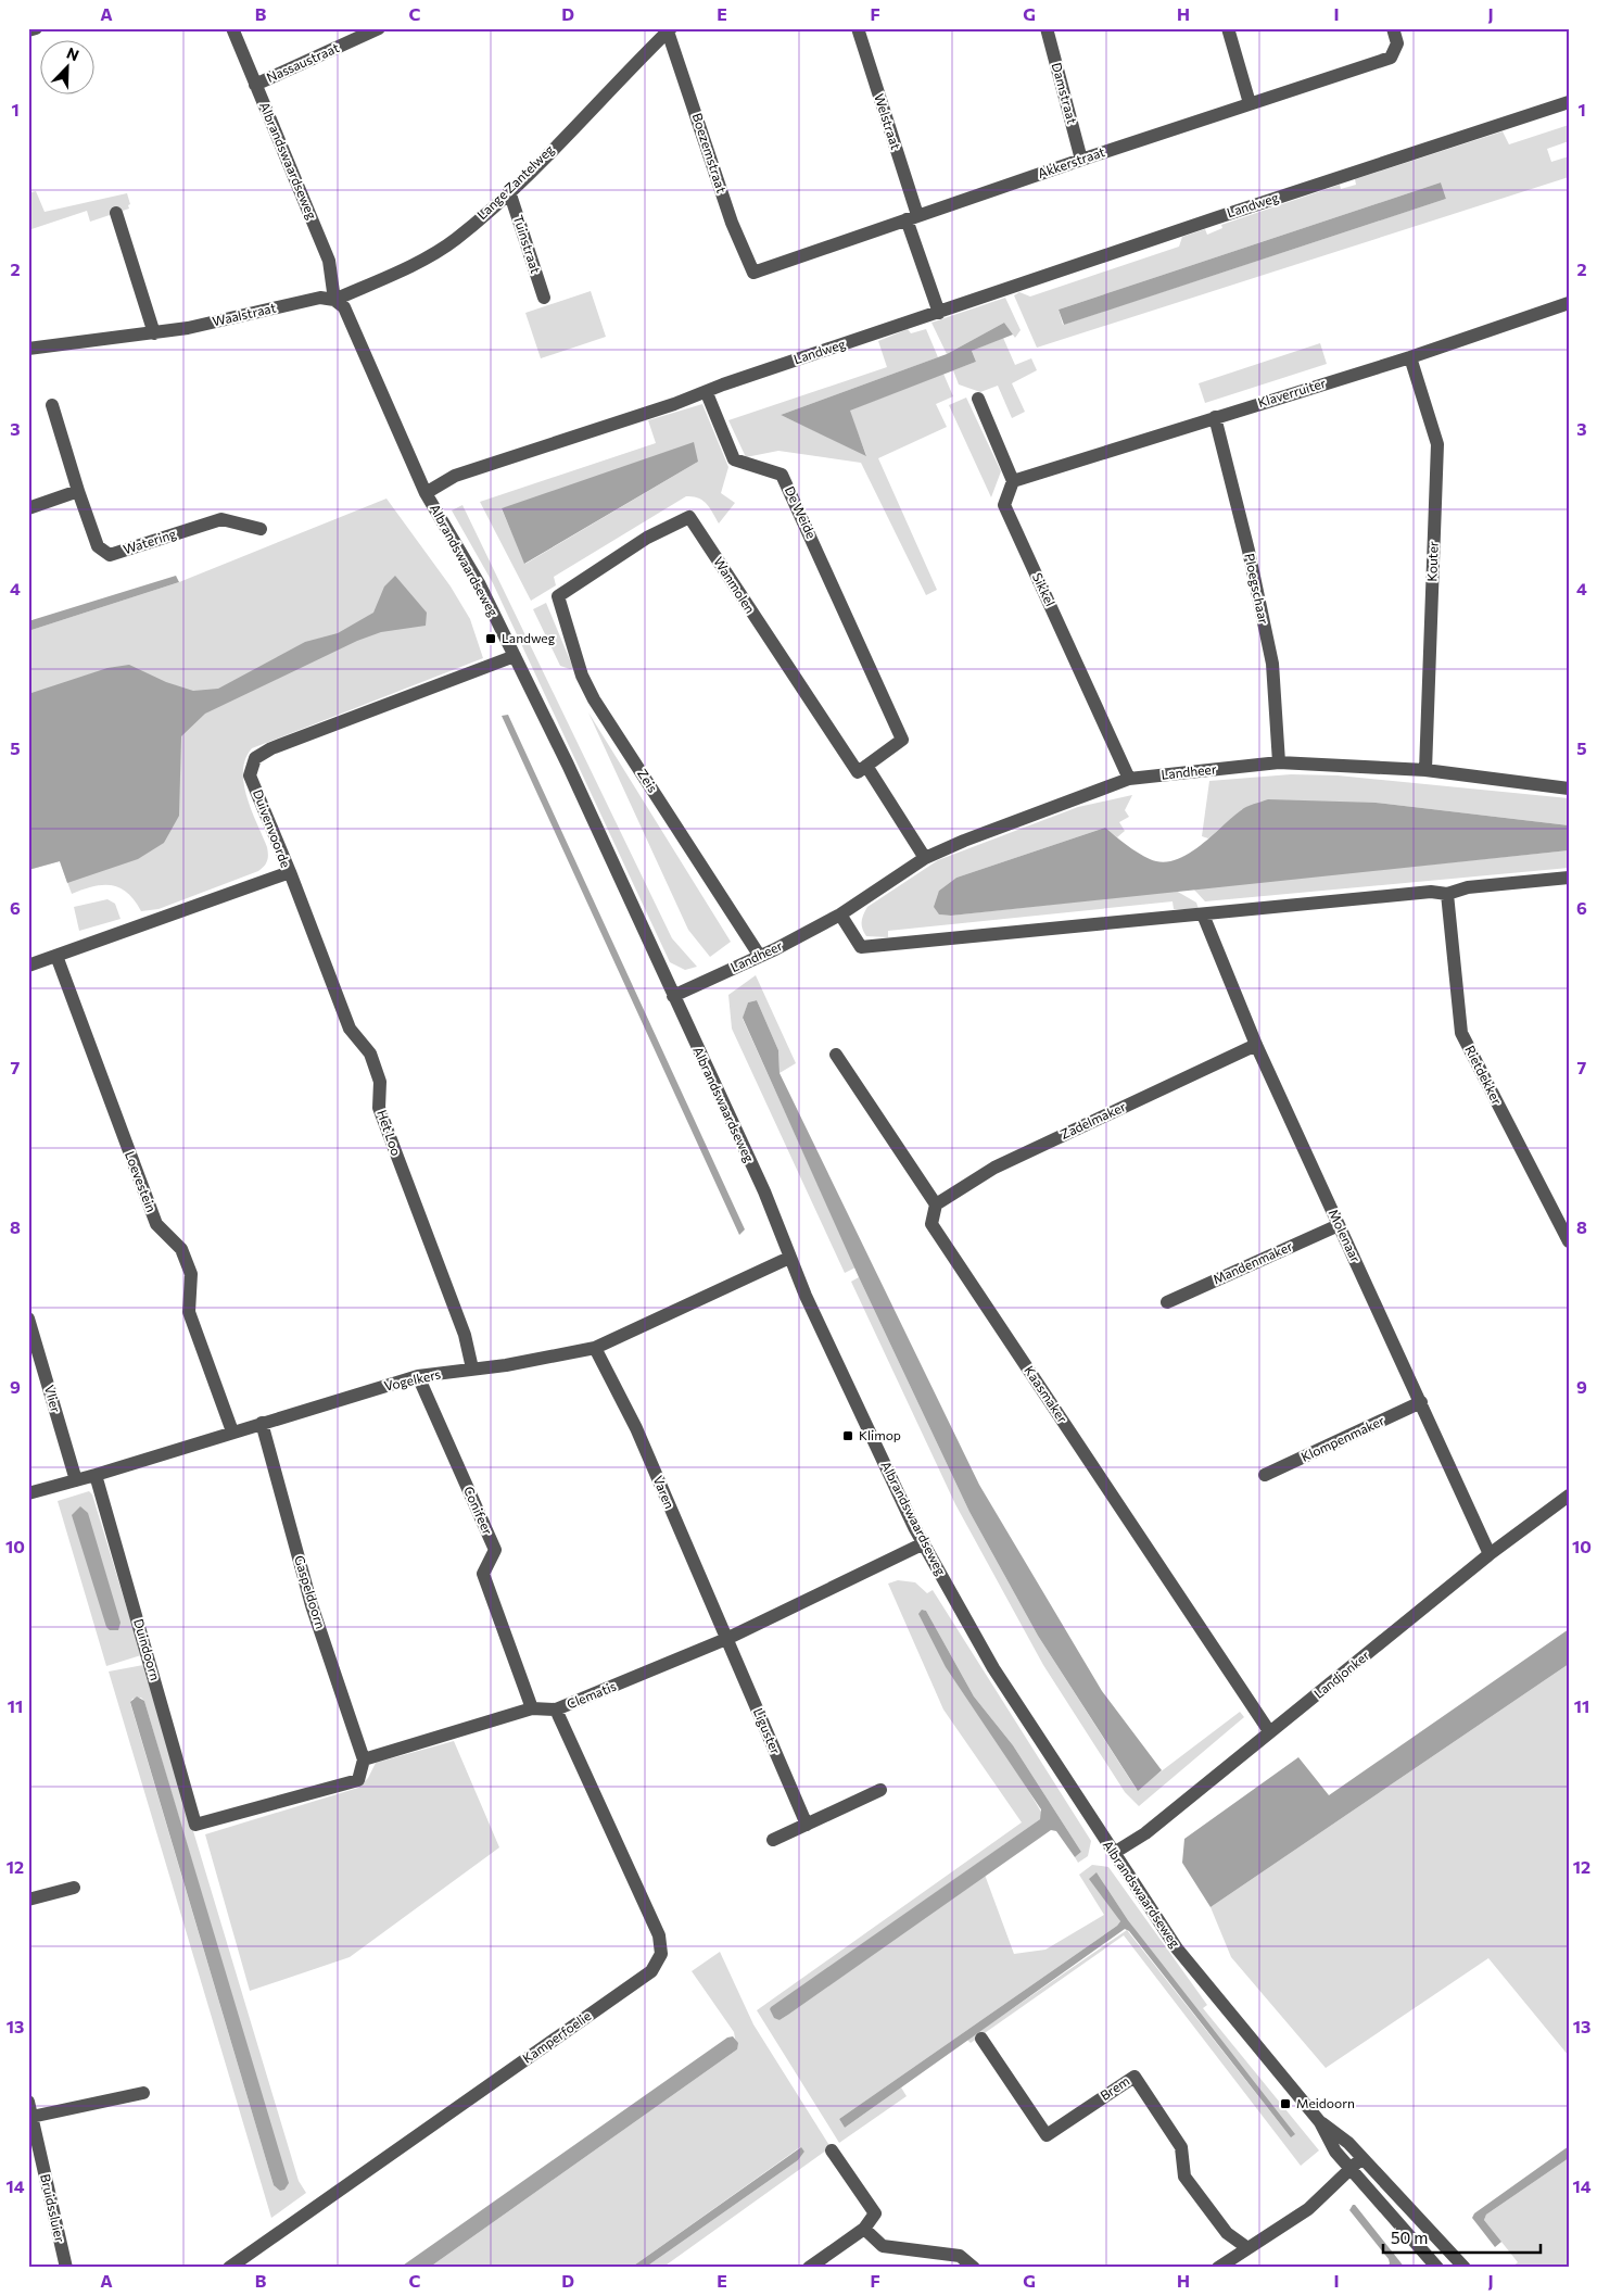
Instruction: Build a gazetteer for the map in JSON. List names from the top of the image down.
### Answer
{
  "streets": {
    "street": [
      "Nassaustraat",
      "Damstraat",
      "Welstraat",
      "Boezemstraat",
      "Albrandswaardseweg",
      "Akkerstraat",
      "Lange Zantelweg",
      "Landweg",
      "Tuinstraat",
      "Waalstraat",
      "Klaverruiter",
      "De Weide",
      "Watering",
      "Kouter",
      "Wanmolen",
      "Ploegschaar",
      "Sikkel",
      "Landheer",
      "Zeis",
      "Duivenvoorde",
      "Rietdekker",
      "Zadelmaker",
      "Het Loo",
      "Loevestein",
      "Molenaar",
      "Mandenmaker",
      "Vogelkers",
      "Kaasmaker",
      "Vlier",
      "Klompenmaker",
      "Varen",
      "Conifeer",
      "Gaspeldoorn",
      "Duindoorn",
      "Landjonker",
      "Clematis",
      "Liguster",
      "Kamperfoelie",
      "Brem",
      "Bruidssluier"
    ]
  },
  "crossings": [
    ["Nassaustraat", "Albrandswaardseweg"],
    ["Damstraat", "Akkerstraat"],
    ["Welstraat", "Akkerstraat"],
    ["Boezemstraat", "Akkerstraat"],
    ["Boezemstraat", "Lange Zantelweg"],
    ["Albrandswaardseweg", "Lange Zantelweg"],
    ["Albrandswaardseweg", "Landweg"],
    ["Albrandswaardseweg", "Waalstraat"],
    ["Albrandswaardseweg", "Landheer"],
    ["Albrandswaardseweg", "Duivenvoorde"],
    ["Albrandswaardseweg", "Vogelkers"],
    ["Albrandswaardseweg", "Landjonker"],
    ["Albrandswaardseweg", "Clematis"],
    ["Lange Zantelweg", "Tuinstraat"],
    ["Lange Zantelweg", "Waalstraat"],
    ["Landweg", "De Weide"],
    ["Klaverruiter", "Kouter"],
    ["Klaverruiter", "Ploegschaar"],
    ["Klaverruiter", "Sikkel"],
    ["De Weide", "Wanmolen"],
    ["Kouter", "Landheer"],
    ["Wanmolen", "Zeis"],
    ["Ploegschaar", "Landheer"],
    ["Sikkel", "Landheer"],
    ["Landheer", "Zeis"],
    ["Duivenvoorde", "Het Loo"],
    ["Duivenvoorde", "Loevestein"],
    ["Zadelmaker", "Molenaar"],
    ["Zadelmaker", "Kaasmaker"],
    ["Het Loo", "Vogelkers"],
    ["Loevestein", "Vogelkers"],
    ["Molenaar", "Mandenmaker"],
    ["Molenaar", "Klompenmaker"],
    ["Molenaar", "Landjonker"],
    ["Vogelkers", "Vlier"],
    ["Vogelkers", "Varen"],
    ["Vogelkers", "Conifeer"],
    ["Vogelkers", "Gaspeldoorn"],
    ["Vogelkers", "Duindoorn"],
    ["Kaasmaker", "Landjonker"],
    ["Varen", "Clematis"],
    ["Varen", "Liguster"],
    ["Conifeer", "Clematis"],
    ["Gaspeldoorn", "Duindoorn"],
    ["Gaspeldoorn", "Clematis"],
    ["Duindoorn", "Clematis"],
    ["Clematis", "Liguster"],
    ["Clematis", "Kamperfoelie"]
  ],
  "places": {
    "transit": ["Landweg", "Klimop", "Meidoorn"]
  },
  "scale_bar": "50 m",
  "north": "top right",
  "grid": {
    "columns": [
      "A",
      "B",
      "C",
      "D",
      "E",
      "F",
      "G",
      "H",
      "I",
      "J"
    ],
    "rows": [
      "1",
      "2",
      "3",
      "4",
      "5",
      "6",
      "7",
      "8",
      "9",
      "10",
      "11",
      "12",
      "13",
      "14"
    ]
  }
}
